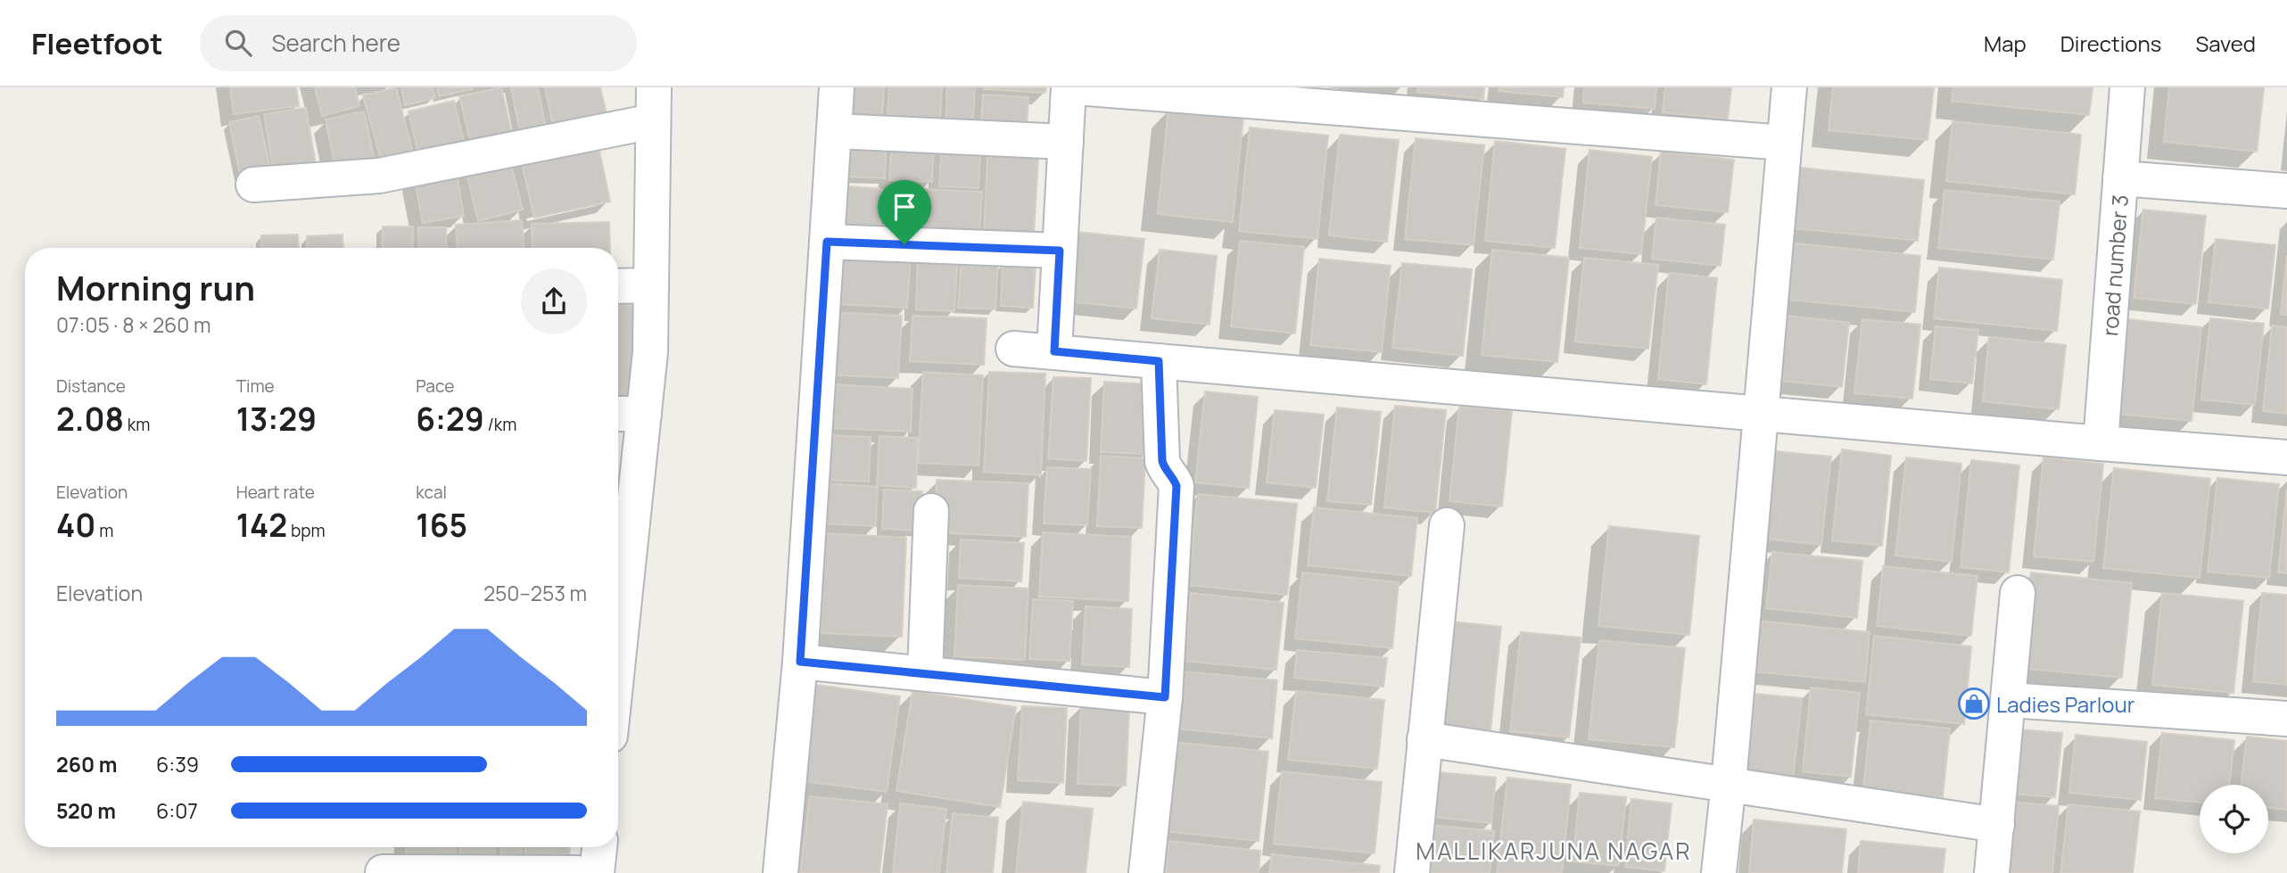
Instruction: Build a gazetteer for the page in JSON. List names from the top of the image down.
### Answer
{
  "streets": {
    "street": ["road number 3"]
  },
  "districts": ["MALLIKARJUNA NAGAR"],
  "places": {
    "shop": ["Ladies Parlour"]
  },
  "page": {
    "header": "Fleetfoot",
    "search": "Search here",
    "nav": ["Map", "Directions", "Saved"],
    "heading": ["Morning run", "07:05 · 8 × 260 m"],
    "stats": [
      ["Distance", "2.08 km"],
      ["Time", "13:29"],
      ["Pace", "6:29 /km"],
      ["Elevation", "40 m"],
      ["Heart rate", "142 bpm"],
      ["kcal", "165"]
    ],
    "chart": ["Elevation", "250–253 m"],
    "list": [
      {
        "name": "260 m",
        "note": "6:39"
      },
      {
        "name": "520 m",
        "note": "6:07"
      }
    ]
  }
}
